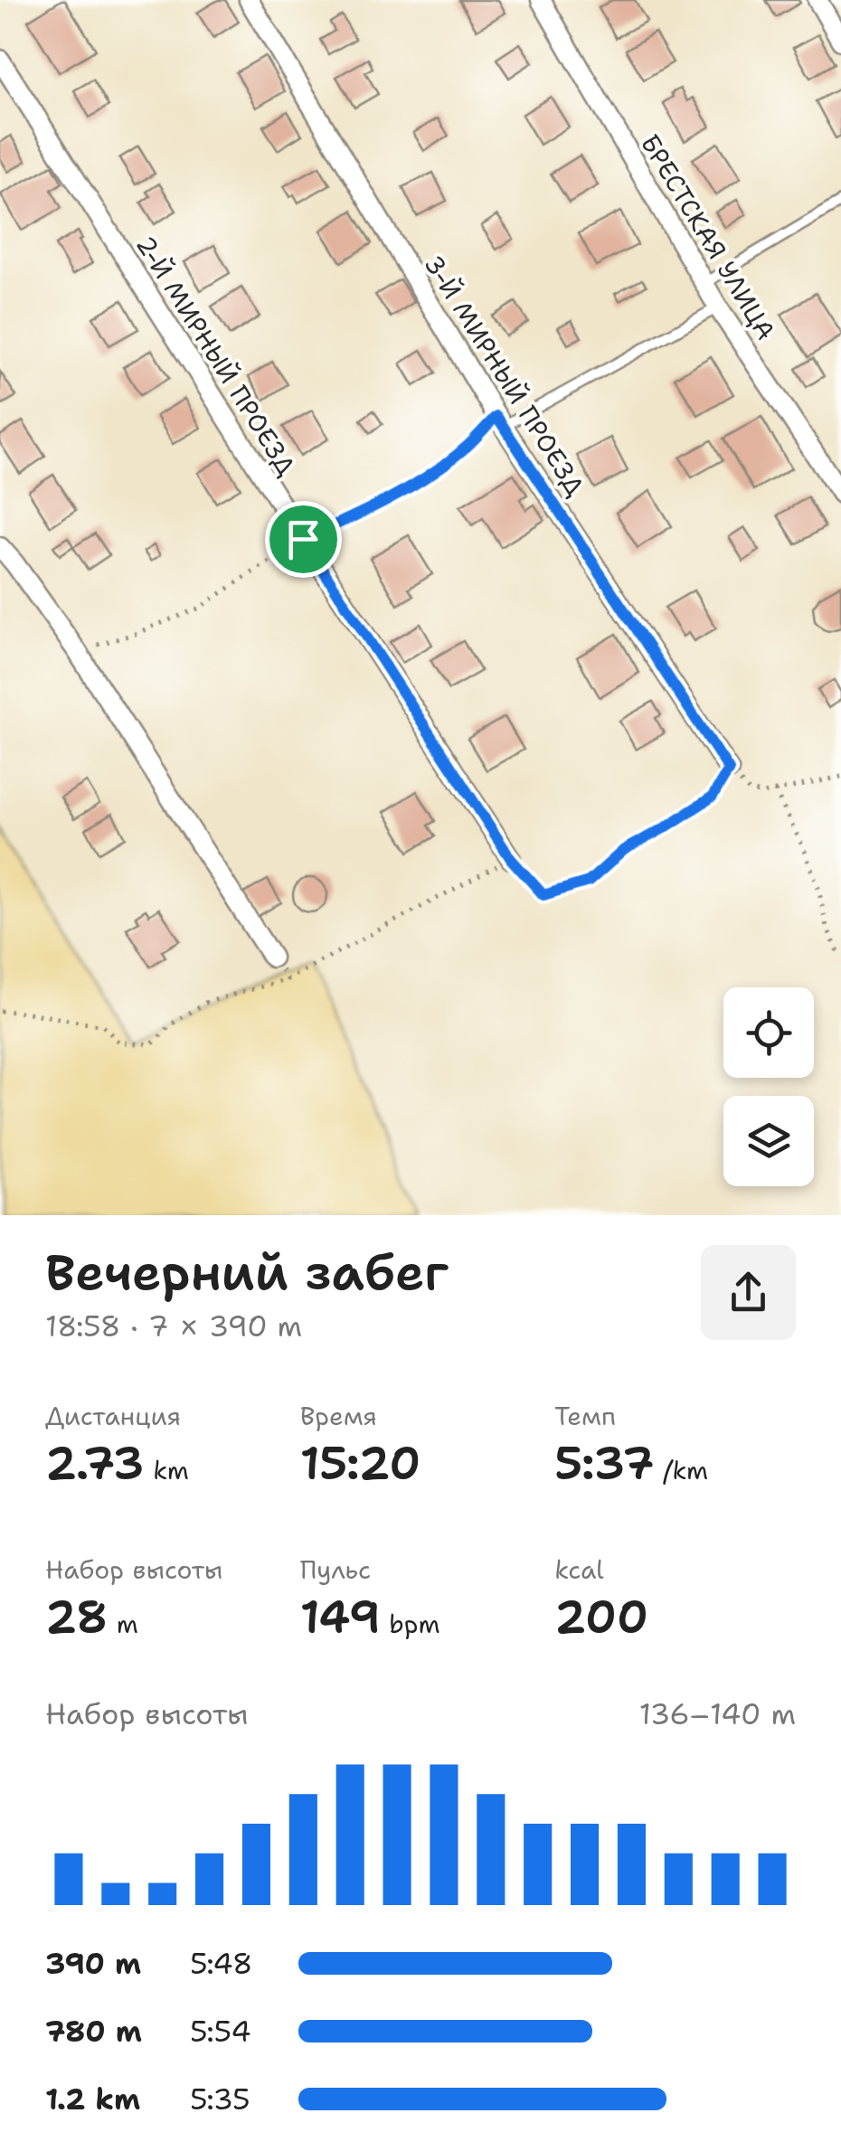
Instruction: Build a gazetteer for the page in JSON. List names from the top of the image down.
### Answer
{
  "streets": {
    "street": ["БРЕСТСКАЯ УЛИЦА", "2-Й МИРНЫЙ ПРОЕЗД", "3-Й МИРНЫЙ ПРОЕЗД"]
  },
  "page": {
    "heading": ["Вечерний забег", "18:58 · 7 × 390 m"],
    "stats": [
      ["Дистанция", "2.73 km"],
      ["Время", "15:20"],
      ["Темп", "5:37 /km"],
      ["Набор высоты", "28 m"],
      ["Пульс", "149 bpm"],
      ["kcal", "200"]
    ],
    "chart": ["Набор высоты", "136–140 m"],
    "list": [
      {
        "name": "390 m",
        "note": "5:48"
      },
      {
        "name": "780 m",
        "note": "5:54"
      },
      {
        "name": "1.2 km",
        "note": "5:35"
      }
    ]
  }
}
